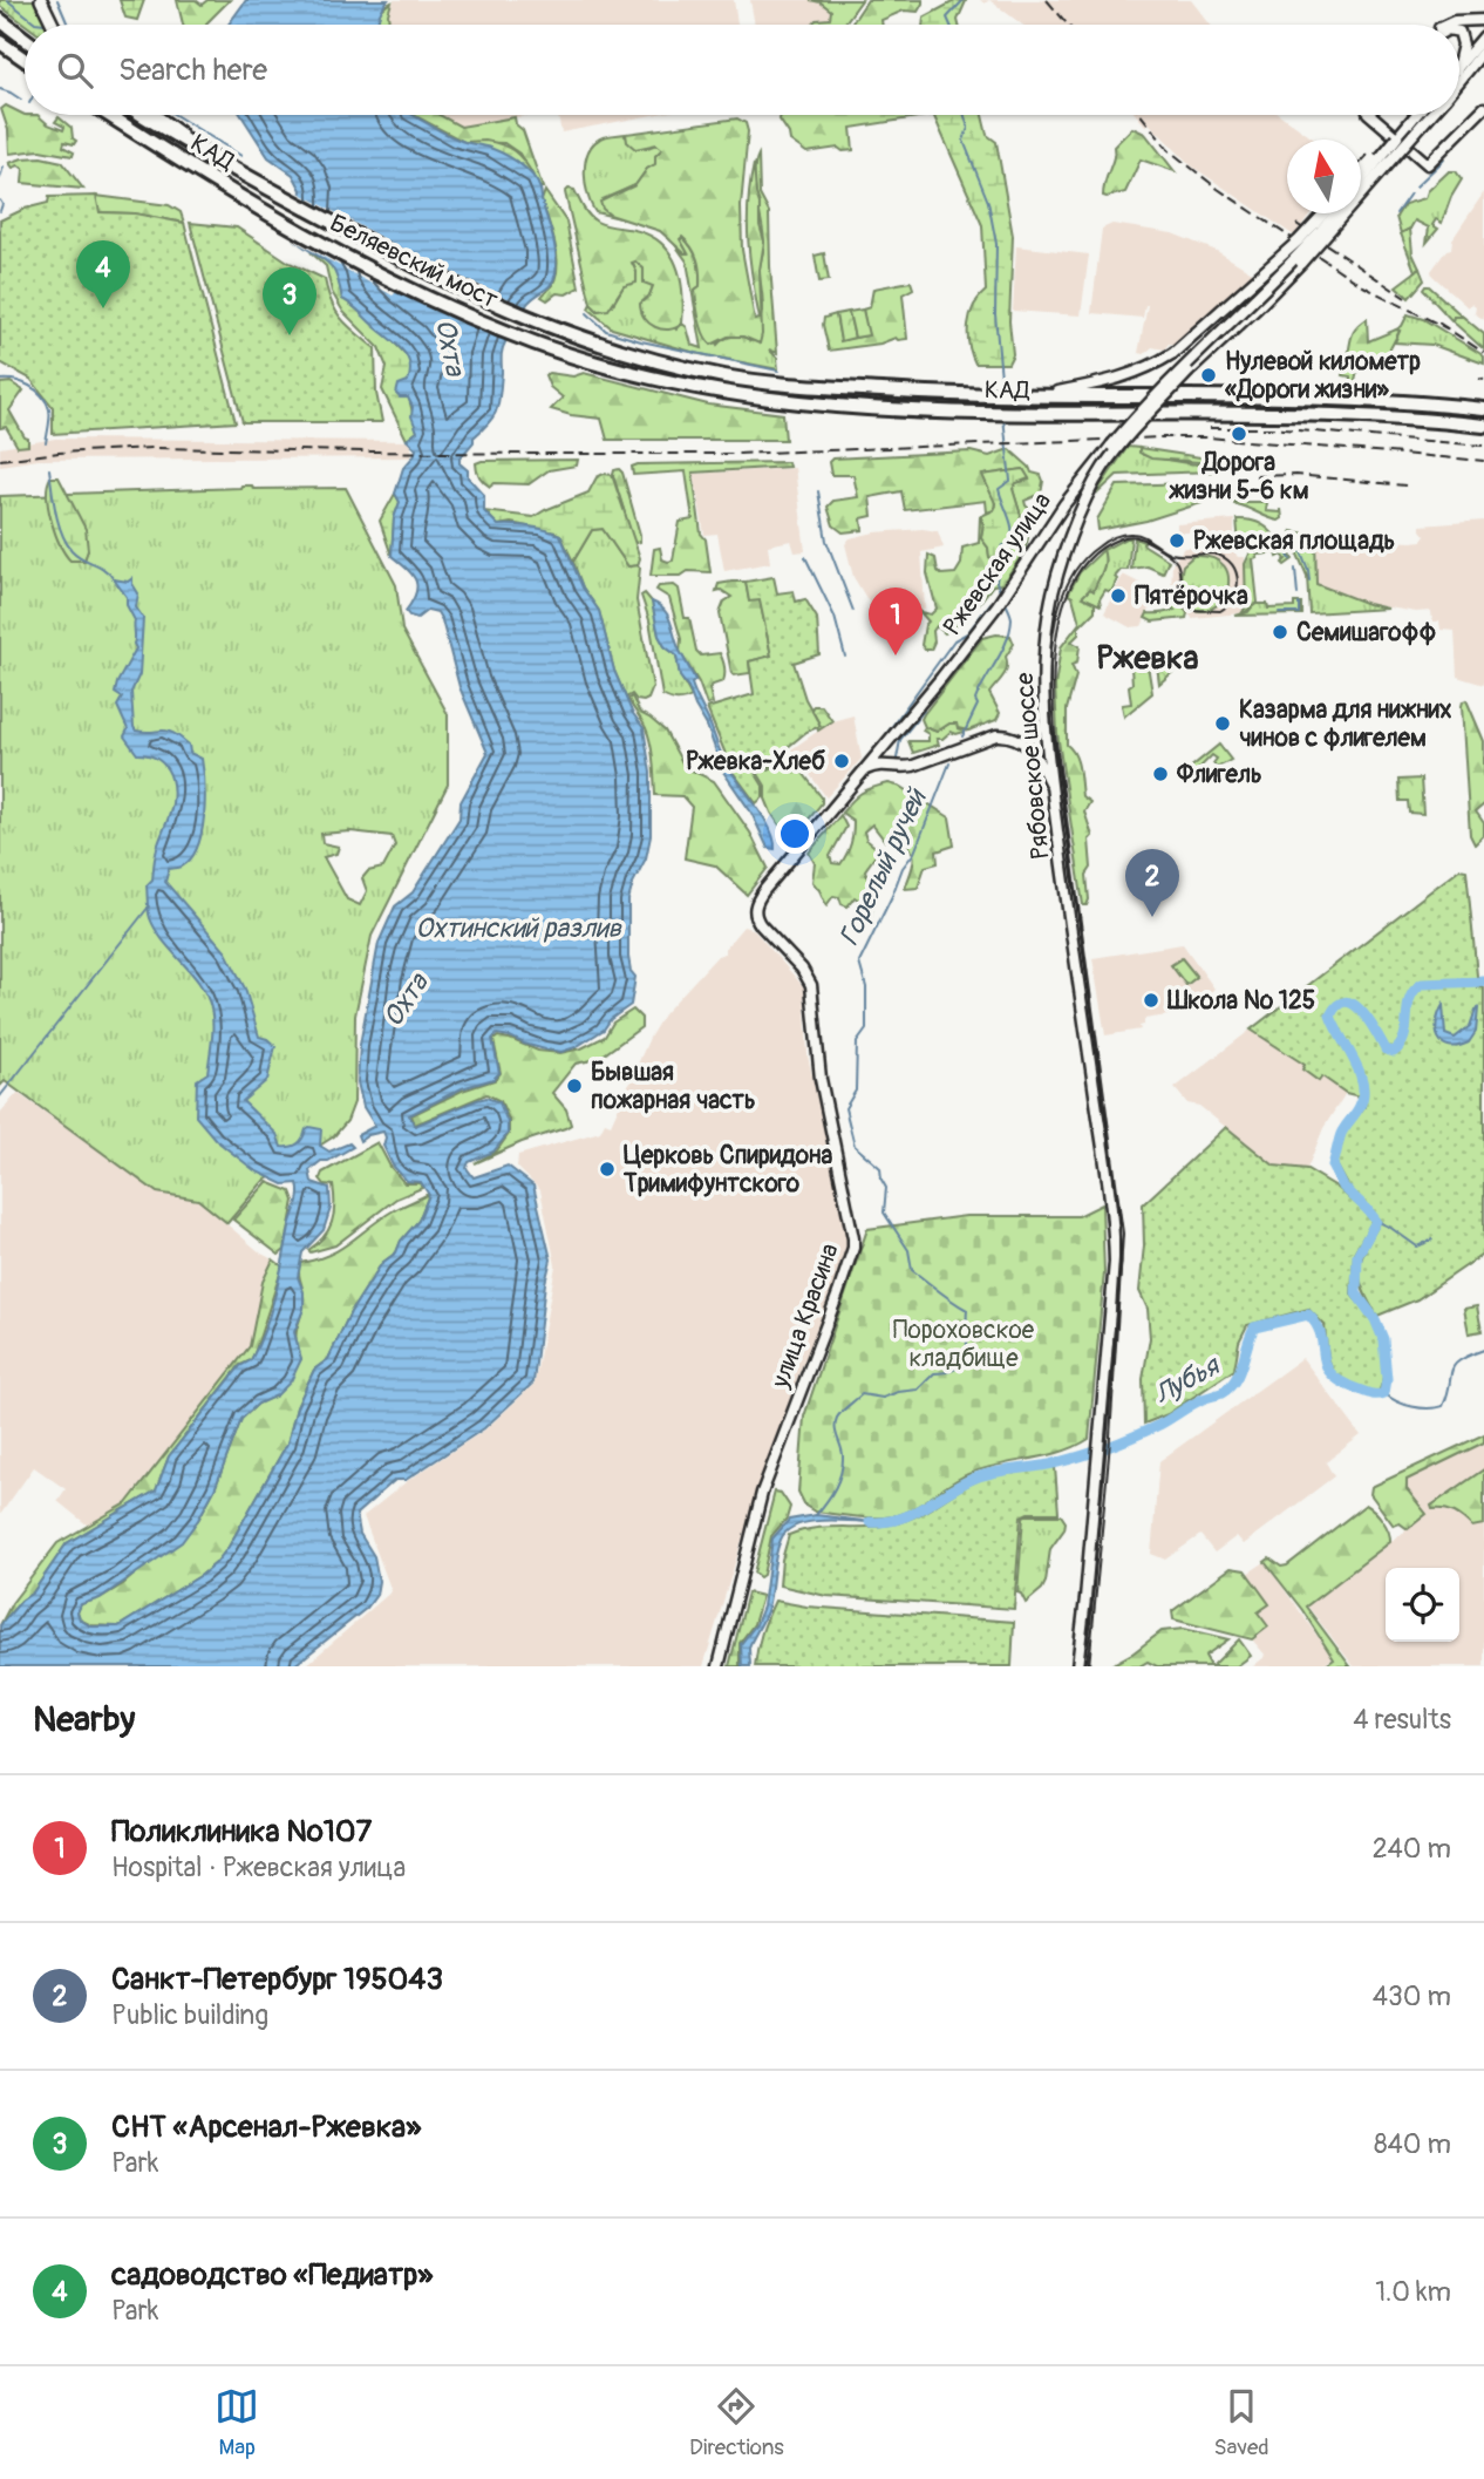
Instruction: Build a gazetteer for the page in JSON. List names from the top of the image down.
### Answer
{
  "streets": {
    "highway": ["КАД", "Беляевский мост"],
    "main road": ["Ржевская улица", "Рябовское шоссе", "улица Красина"]
  },
  "crossings": [
    ["КАД", "Беляевский мост"],
    ["Ржевская улица", "улица Красина"]
  ],
  "districts": ["Ржевка"],
  "water": [
    "Охта",
    "Горелый ручей",
    "Охтинский разлив",
    "Лубья"
  ],
  "parks": ["Пороховское кладбище"],
  "places": [
    "Нулевой километр «Дороги жизни»",
    "Дорога жизни 5-6 км",
    "Ржевская площадь",
    "Пятёрочка",
    "Семишагофф",
    "Казарма для нижних чинов с флигелем",
    "Ржевка-Хлеб",
    "Флигель",
    "Школа № 125",
    "Бывшая пожарная часть",
    "Церковь Спиридона Тримифунтского"
  ],
  "north": "top",
  "page": {
    "search": "Search here",
    "pins": [
      "4",
      "3",
      "1",
      "2"
    ],
    "heading": ["Nearby", "4 results"],
    "list": [
      {
        "mark": "1",
        "name": "Поликлиника №107",
        "note": "Hospital · Ржевская улица",
        "value": "240 m"
      },
      {
        "mark": "2",
        "name": "Санкт-Петербург 195043",
        "note": "Public building",
        "value": "430 m"
      },
      {
        "mark": "3",
        "name": "СНТ «Арсенал-Ржевка»",
        "note": "Park",
        "value": "840 m"
      },
      {
        "mark": "4",
        "name": "садоводство «Педиатр»",
        "note": "Park",
        "value": "1.0 km"
      }
    ],
    "nav": ["Map", "Directions", "Saved"]
  }
}
